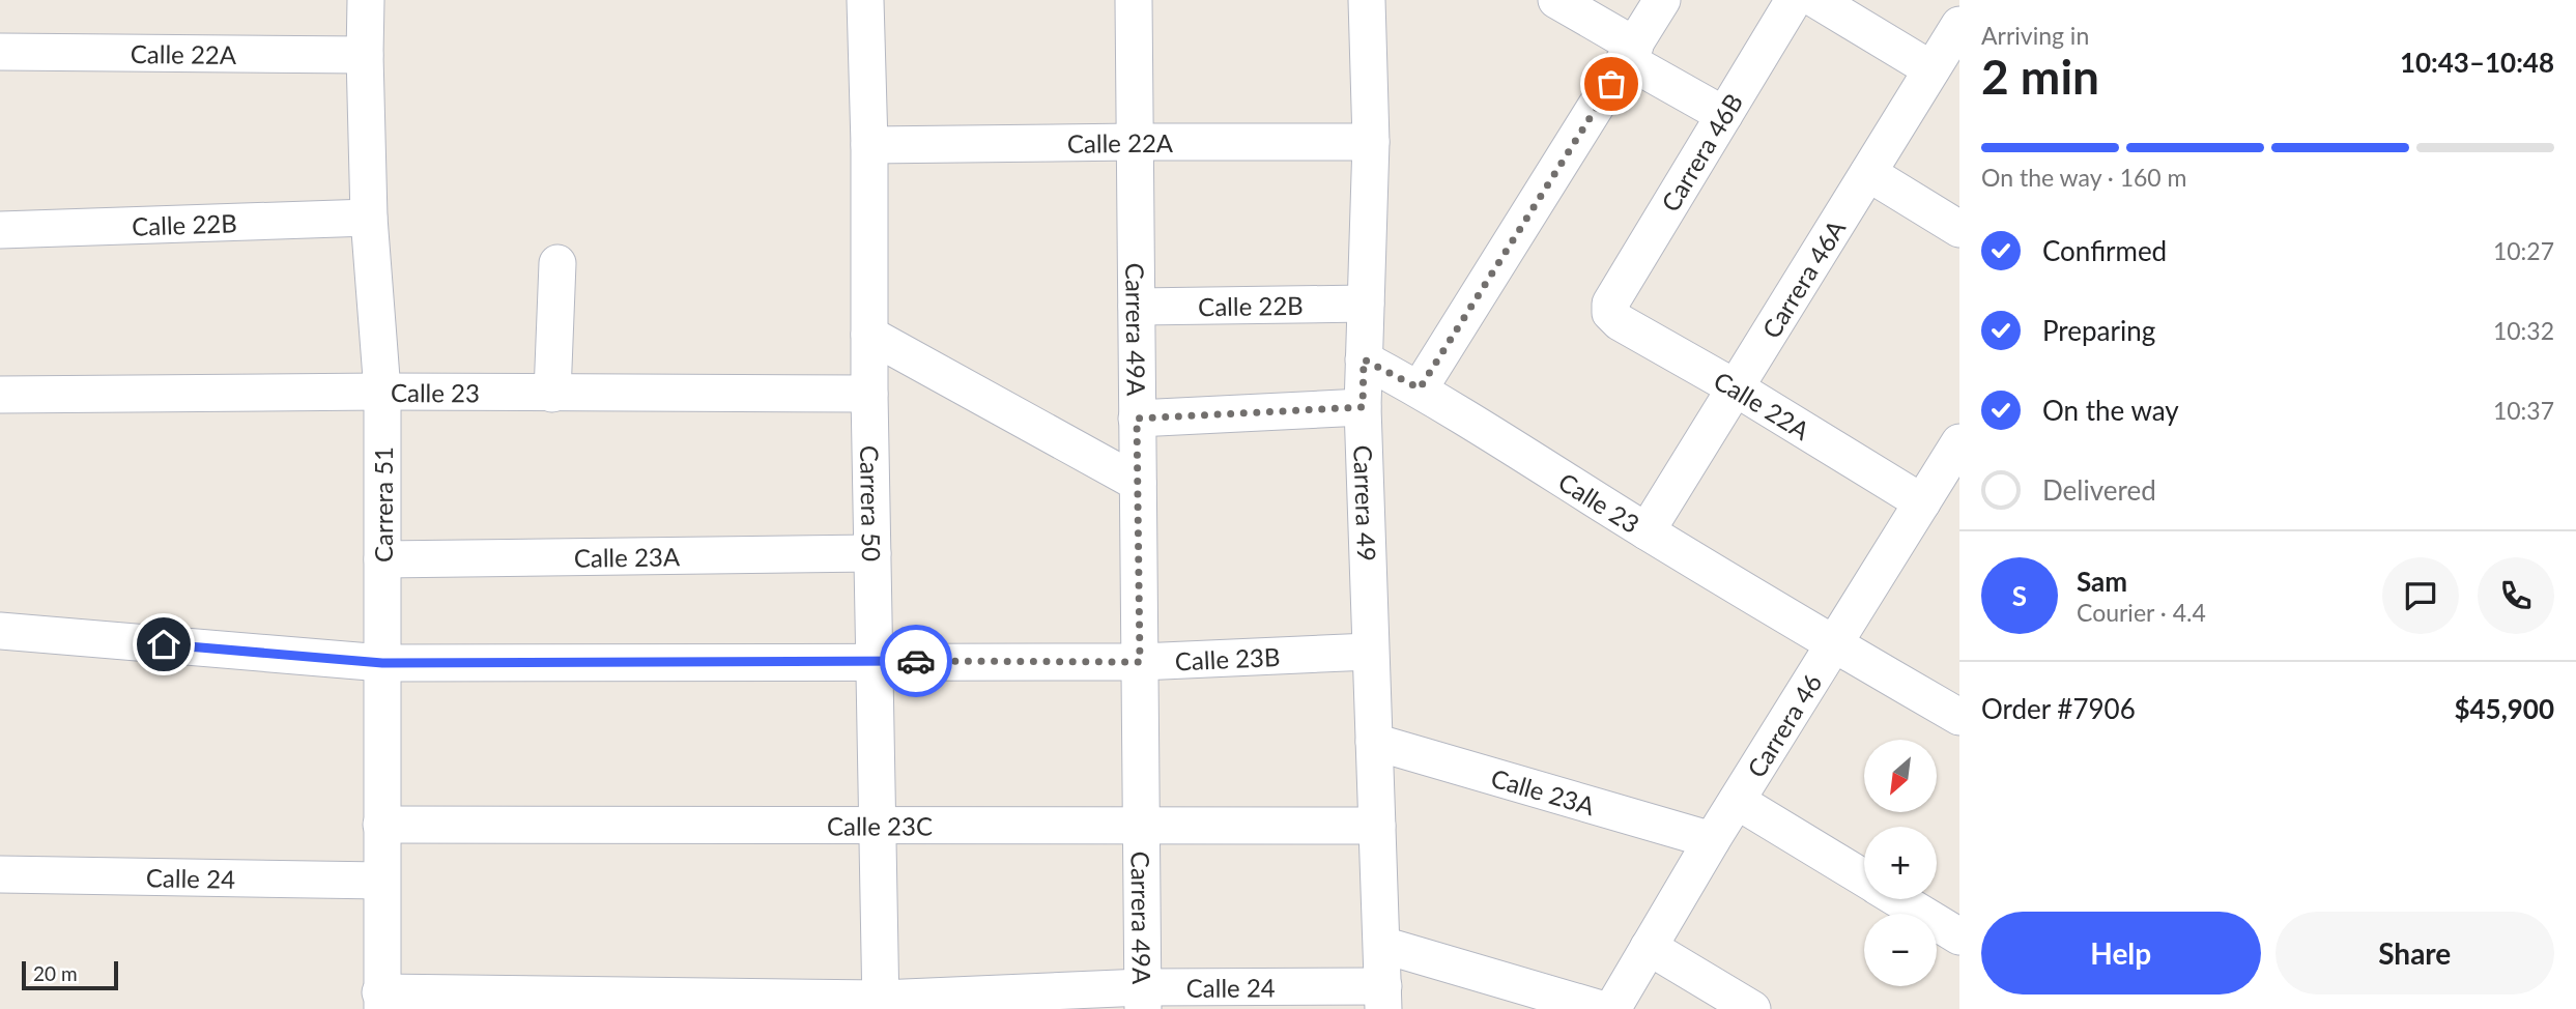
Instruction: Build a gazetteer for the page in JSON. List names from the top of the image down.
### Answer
{
  "streets": {
    "street": [
      "Calle 22A",
      "Carrera 46B",
      "Calle 22B",
      "Carrera 46A",
      "Carrera 49A",
      "Calle 23",
      "Carrera 51",
      "Carrera 50",
      "Carrera 49",
      "Calle 23A",
      "Calle 23B",
      "Carrera 46",
      "Calle 23C",
      "Calle 24"
    ]
  },
  "crossings": [
    ["Calle 22A", "Carrera 46B"],
    ["Calle 22A", "Carrera 46A"],
    ["Calle 22A", "Carrera 49A"],
    ["Calle 22A", "Carrera 51"],
    ["Calle 22A", "Carrera 50"],
    ["Calle 22A", "Carrera 49"],
    ["Calle 22A", "Carrera 46"],
    ["Calle 22B", "Carrera 49A"],
    ["Calle 22B", "Carrera 51"],
    ["Calle 22B", "Carrera 49"],
    ["Carrera 46A", "Calle 23"],
    ["Carrera 49A", "Calle 23B"],
    ["Carrera 49A", "Calle 23C"],
    ["Carrera 49A", "Calle 24"],
    ["Calle 23", "Carrera 51"],
    ["Calle 23", "Carrera 50"],
    ["Calle 23", "Carrera 49"],
    ["Calle 23", "Carrera 46"],
    ["Carrera 51", "Calle 23A"],
    ["Carrera 51", "Calle 23B"],
    ["Carrera 51", "Calle 23C"],
    ["Carrera 51", "Calle 24"],
    ["Carrera 50", "Calle 23A"],
    ["Carrera 50", "Calle 23B"],
    ["Carrera 50", "Calle 23C"],
    ["Carrera 50", "Calle 24"],
    ["Carrera 49", "Calle 23A"],
    ["Carrera 49", "Calle 23B"],
    ["Carrera 49", "Calle 23C"],
    ["Carrera 49", "Calle 24"],
    ["Calle 23A", "Carrera 46"]
  ],
  "scale_bar": "20 m",
  "north": "bottom left",
  "page": {
    "heading": ["2 min", "Arriving in", "10:43–10:48"],
    "panel": [
      "Sam",
      "Courier · 4.4",
      "Order #7906",
      "$45,900"
    ],
    "bar": "On the way · 160 m",
    "list": [
      ["Confirmed", "10:27"],
      ["Preparing", "10:32"],
      ["On the way", "10:37"],
      "Delivered"
    ],
    "round": "S",
    "map_buttons": ["+", "−"],
    "buttons": ["Help", "Share"],
    "scale": "20 m"
  }
}
